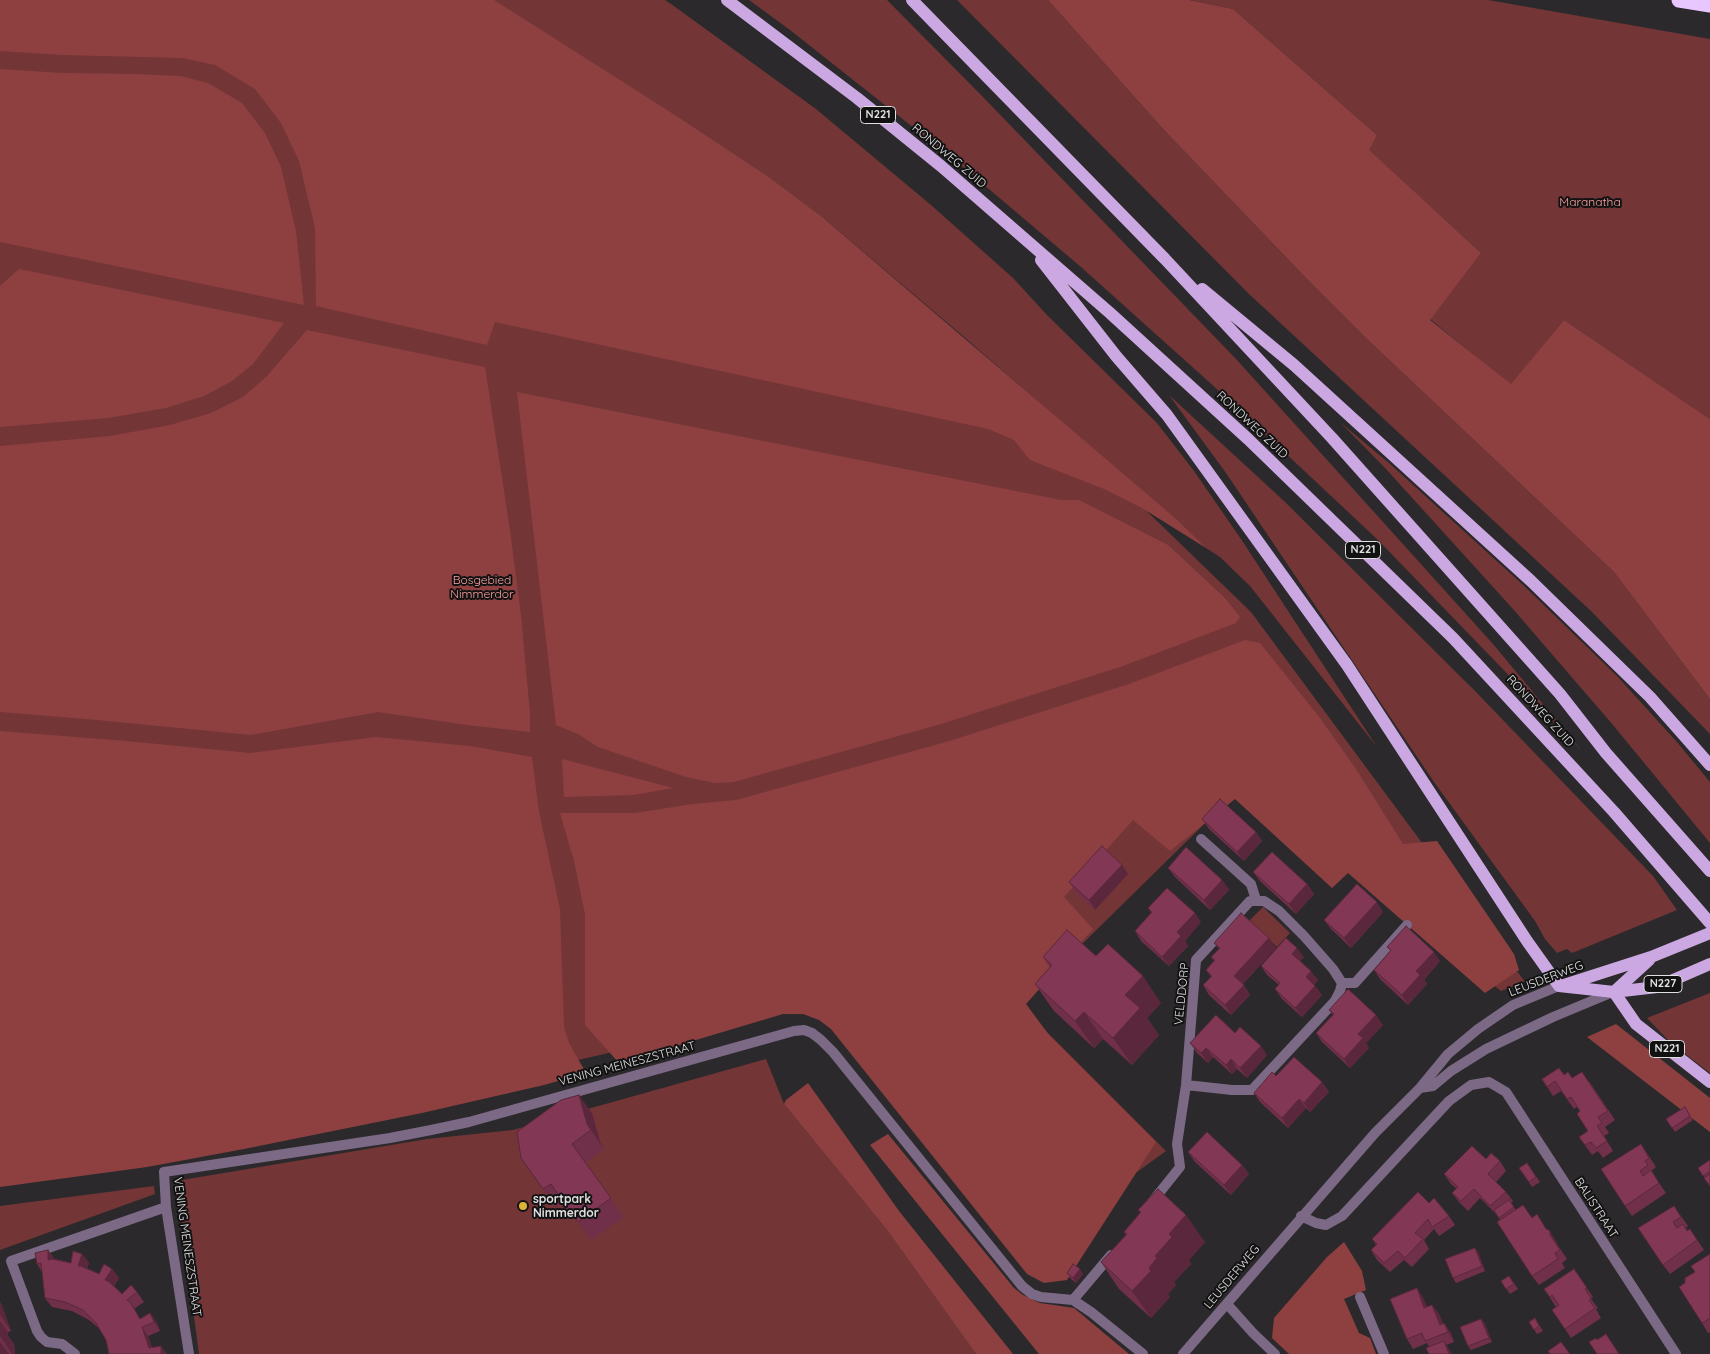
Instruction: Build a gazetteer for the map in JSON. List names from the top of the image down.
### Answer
{
  "streets": {
    "main road": [
      "N221",
      "RONDWEG ZUID",
      "LEUSDERWEG",
      "N227"
    ],
    "street": ["VELDDORP", "VENING MEINESZSTRAAT", "BALISTRAAT"]
  },
  "crossings": [
    ["N221", "RONDWEG ZUID"],
    ["N221", "LEUSDERWEG"],
    ["LEUSDERWEG", "BALISTRAAT"]
  ],
  "parks": ["Maranatha", "Bosgebied Nimmerdor"],
  "places": ["sportpark Nimmerdor"]
}
